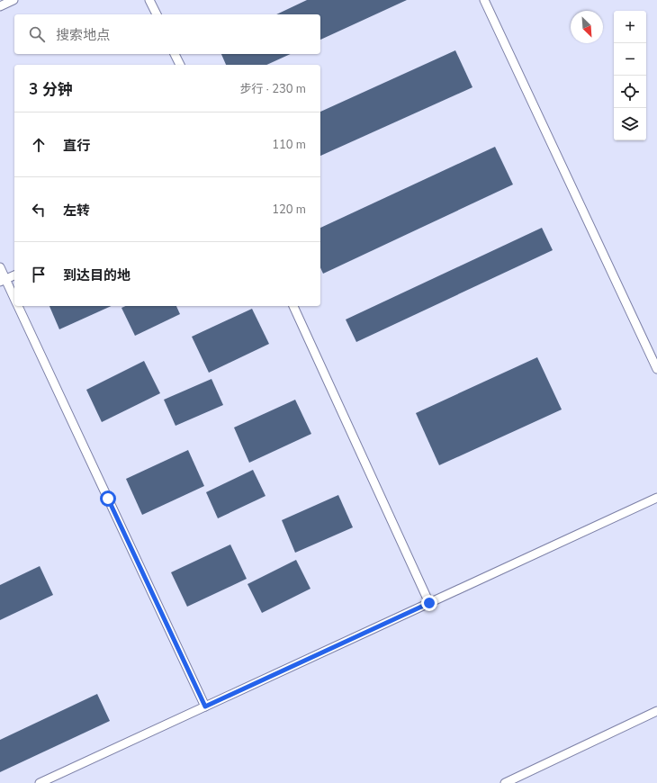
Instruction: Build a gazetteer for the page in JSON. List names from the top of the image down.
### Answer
{
  "north": "bottom right",
  "page": {
    "map_buttons": ["+", "−"],
    "search": "搜索地点",
    "heading": ["3 分钟", "步行 · 230 m"],
    "list": [
      ["直行", "110 m"],
      ["左转", "120 m"],
      "到达目的地"
    ]
  }
}
